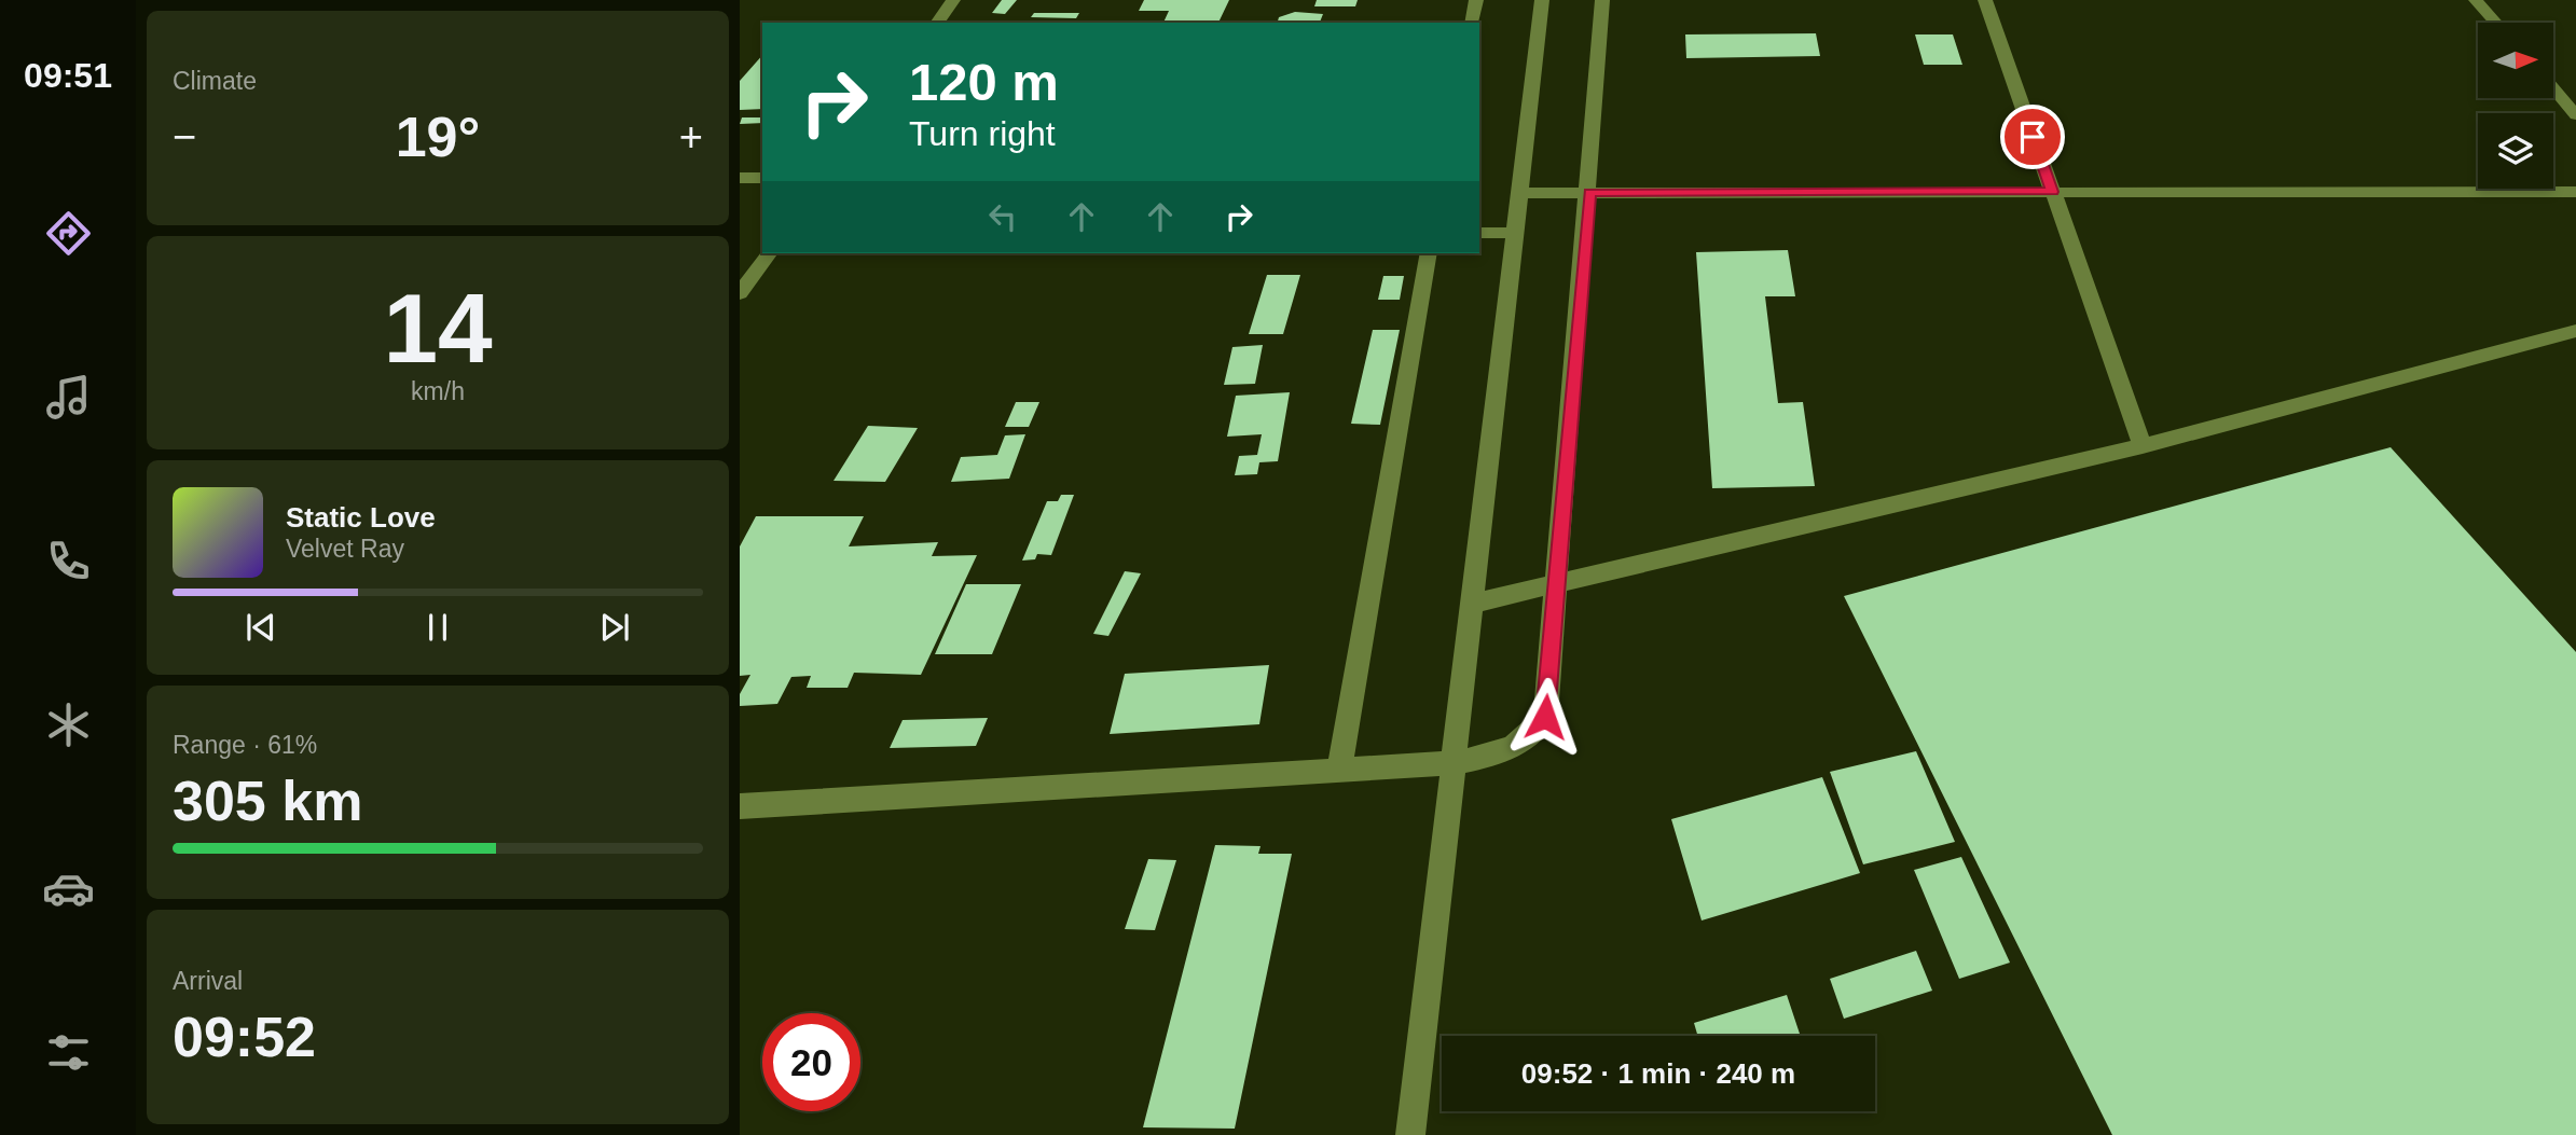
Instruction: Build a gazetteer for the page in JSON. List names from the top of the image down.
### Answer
{
  "north": "right",
  "page": {
    "tabs": "09:51",
    "tile": [
      "Climate",
      ["14", "km/h"],
      ["Range · 61%", "305 km"],
      ["Arrival", "09:52"]
    ],
    "turn": ["120 m", "Turn right"],
    "heat": ["−", "19°", "+"],
    "song": ["Static Love", "Velvet Ray"],
    "limit": "20",
    "trip": "09:52 · 1 min · 240 m"
  }
}
